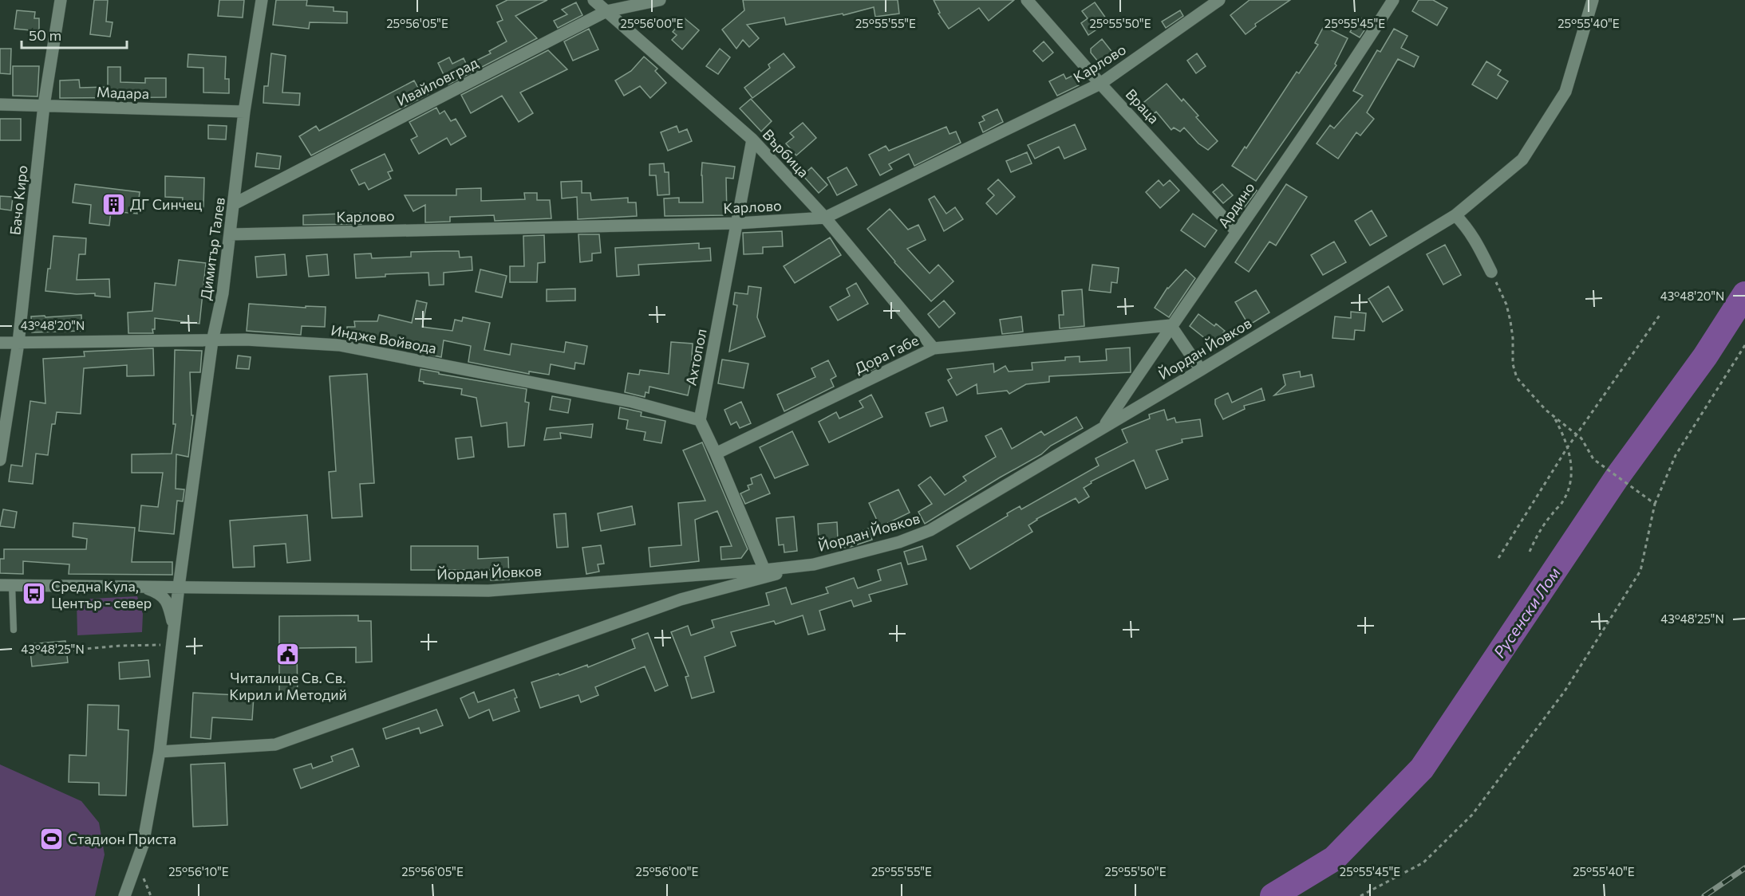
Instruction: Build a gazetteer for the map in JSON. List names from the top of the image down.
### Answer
{
  "streets": {
    "street": [
      "Карлово",
      "Ивайловград",
      "Мадара",
      "Враца",
      "Върбица",
      "Бачо Киро",
      "Ардино",
      "Димитър Талев",
      "Индже Войвода",
      "Йордан Йовков",
      "Дора Габе",
      "Ахтопол"
    ]
  },
  "crossings": [
    ["Карлово", "Враца"],
    ["Карлово", "Върбица"],
    ["Карлово", "Димитър Талев"],
    ["Карлово", "Ахтопол"],
    ["Ивайловград", "Върбица"],
    ["Ивайловград", "Димитър Талев"],
    ["Мадара", "Бачо Киро"],
    ["Мадара", "Димитър Талев"],
    ["Враца", "Ардино"],
    ["Върбица", "Дора Габе"],
    ["Върбица", "Ахтопол"],
    ["Бачо Киро", "Индже Войвода"],
    ["Ардино", "Йордан Йовков"],
    ["Ардино", "Дора Габе"],
    ["Димитър Талев", "Индже Войвода"],
    ["Димитър Талев", "Йордан Йовков"],
    ["Индже Войвода", "Ахтопол"]
  ],
  "water": ["Русенски Лом"],
  "places": {
    "building": ["ДГ Синчец"],
    "bus stop": ["Средна Кула, Център - север"],
    "public building": ["Читалище Св. Св. Кирил и Методий"],
    "sports": ["Стадион Приста"]
  },
  "scale_bar": "50 m",
  "coordinates": [
    "25°56'05\"E",
    "25°56'00\"E",
    "25°55'55\"E",
    "25°55'50\"E",
    "25°55'45\"E",
    "25°55'40\"E",
    "43°48'20\"N",
    "43°48'25\"N",
    "25°56'10\"E"
  ]
}
